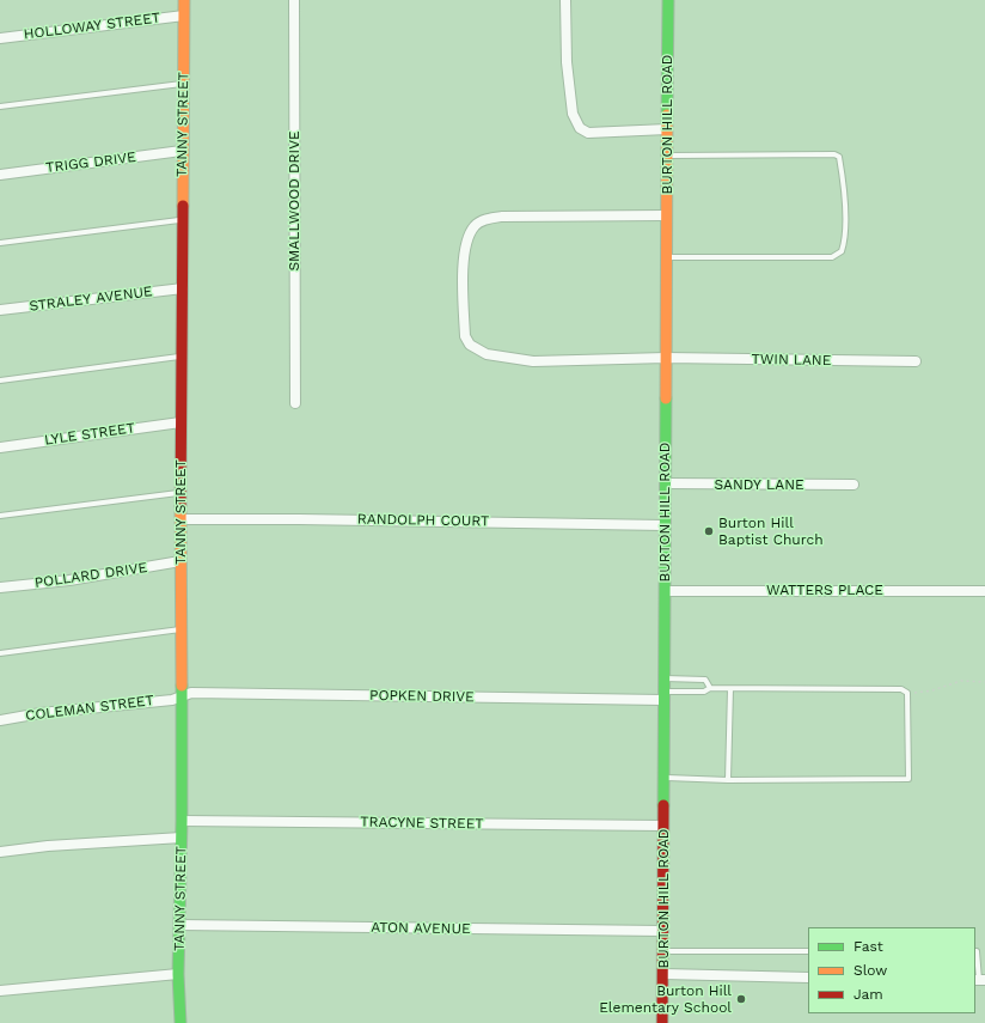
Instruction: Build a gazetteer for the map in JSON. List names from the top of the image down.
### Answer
{
  "streets": {
    "street": [
      "HOLLOWAY STREET",
      "TANNY STREET",
      "BURTON HILL ROAD",
      "TRIGG DRIVE",
      "SMALLWOOD DRIVE",
      "STRALEY AVENUE",
      "TWIN LANE",
      "LYLE STREET",
      "SANDY LANE",
      "RANDOLPH COURT",
      "POLLARD DRIVE",
      "WATTERS PLACE",
      "POPKEN DRIVE",
      "COLEMAN STREET",
      "TRACYNE STREET",
      "ATON AVENUE"
    ]
  },
  "crossings": [
    ["HOLLOWAY STREET", "TANNY STREET"],
    ["TANNY STREET", "TRIGG DRIVE"],
    ["TANNY STREET", "STRALEY AVENUE"],
    ["TANNY STREET", "LYLE STREET"],
    ["TANNY STREET", "RANDOLPH COURT"],
    ["TANNY STREET", "POLLARD DRIVE"],
    ["TANNY STREET", "POPKEN DRIVE"],
    ["TANNY STREET", "COLEMAN STREET"],
    ["TANNY STREET", "TRACYNE STREET"],
    ["TANNY STREET", "ATON AVENUE"],
    ["BURTON HILL ROAD", "TWIN LANE"],
    ["BURTON HILL ROAD", "SANDY LANE"],
    ["BURTON HILL ROAD", "RANDOLPH COURT"],
    ["BURTON HILL ROAD", "WATTERS PLACE"],
    ["BURTON HILL ROAD", "POPKEN DRIVE"],
    ["BURTON HILL ROAD", "TRACYNE STREET"],
    ["BURTON HILL ROAD", "ATON AVENUE"],
    ["POPKEN DRIVE", "COLEMAN STREET"]
  ],
  "places": ["Burton Hill Baptist Church", "Burton Hill Elementary School"],
  "legend": ["Fast", "Slow", "Jam"]
}
